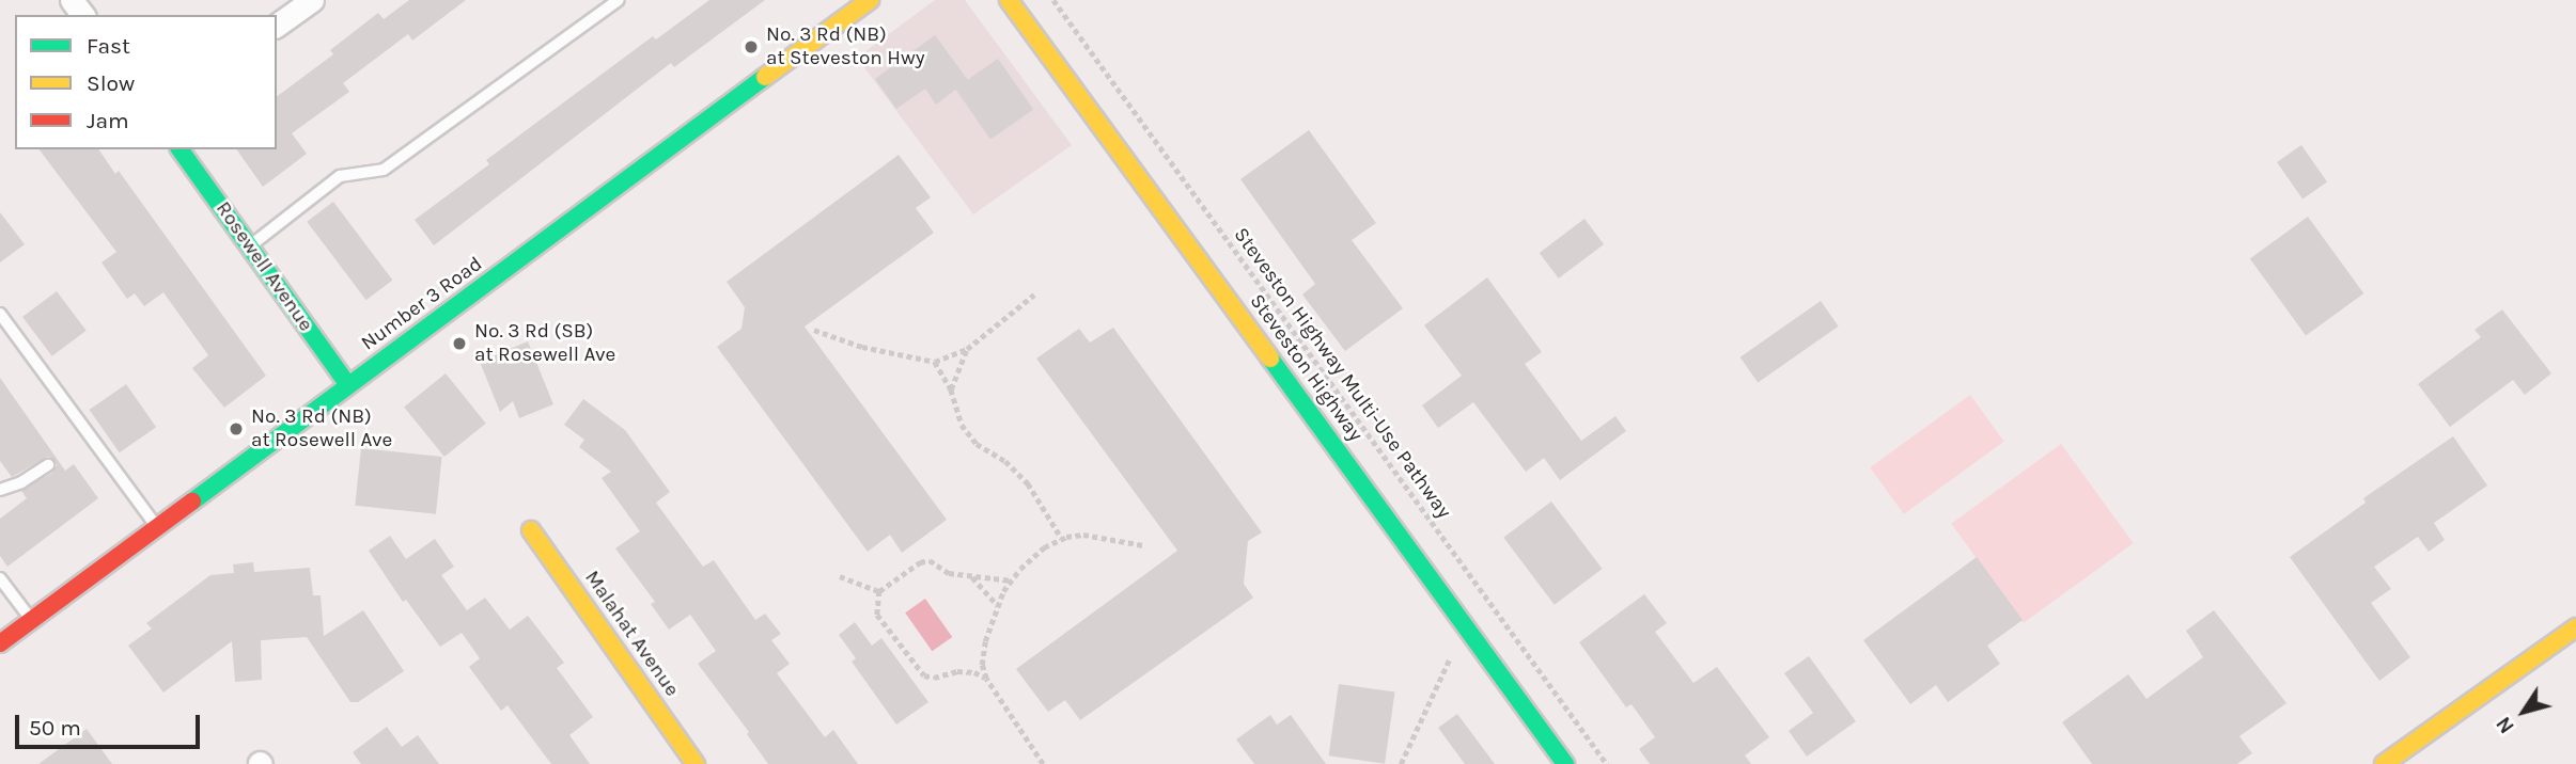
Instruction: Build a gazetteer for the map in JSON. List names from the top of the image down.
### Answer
{
  "streets": {
    "main road": [
      "Rosewell Avenue",
      "Number 3 Road",
      "Steveston Highway",
      "Malahat Avenue"
    ],
    "path": ["Steveston Highway Multi-Use Pathway"]
  },
  "crossings": [
    ["Rosewell Avenue", "Number 3 Road"]
  ],
  "places": ["No. 3 Rd (NB) at Steveston Hwy", "No. 3 Rd (SB) at Rosewell Ave", "No. 3 Rd (NB) at Rosewell Ave"],
  "legend": ["Fast", "Slow", "Jam"],
  "scale_bar": "50 m",
  "north": "bottom left"
}
